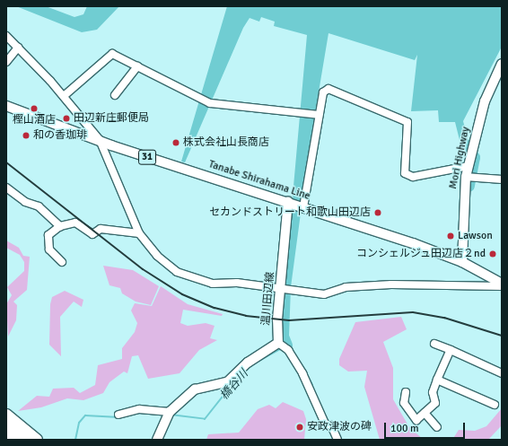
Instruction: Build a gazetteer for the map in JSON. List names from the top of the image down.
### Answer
{
  "streets": {
    "main road": [
      "31",
      "Mori Highway",
      "Tanabe Shirahama Line",
      "温川田辺線"
    ]
  },
  "crossings": [
    ["Mori Highway", "Tanabe Shirahama Line"],
    ["Tanabe Shirahama Line", "温川田辺線"]
  ],
  "water": ["橋谷川"],
  "places": [
    "樫山酒店",
    "田辺新庄郵便局",
    "和の香珈琲",
    "株式会社山長商店",
    "セカンドストリート和歌山田辺店",
    "Lawson",
    "コンシェルジュ田辺店２nd",
    "安政津波の碑"
  ],
  "scale_bar": "100 m"
}
